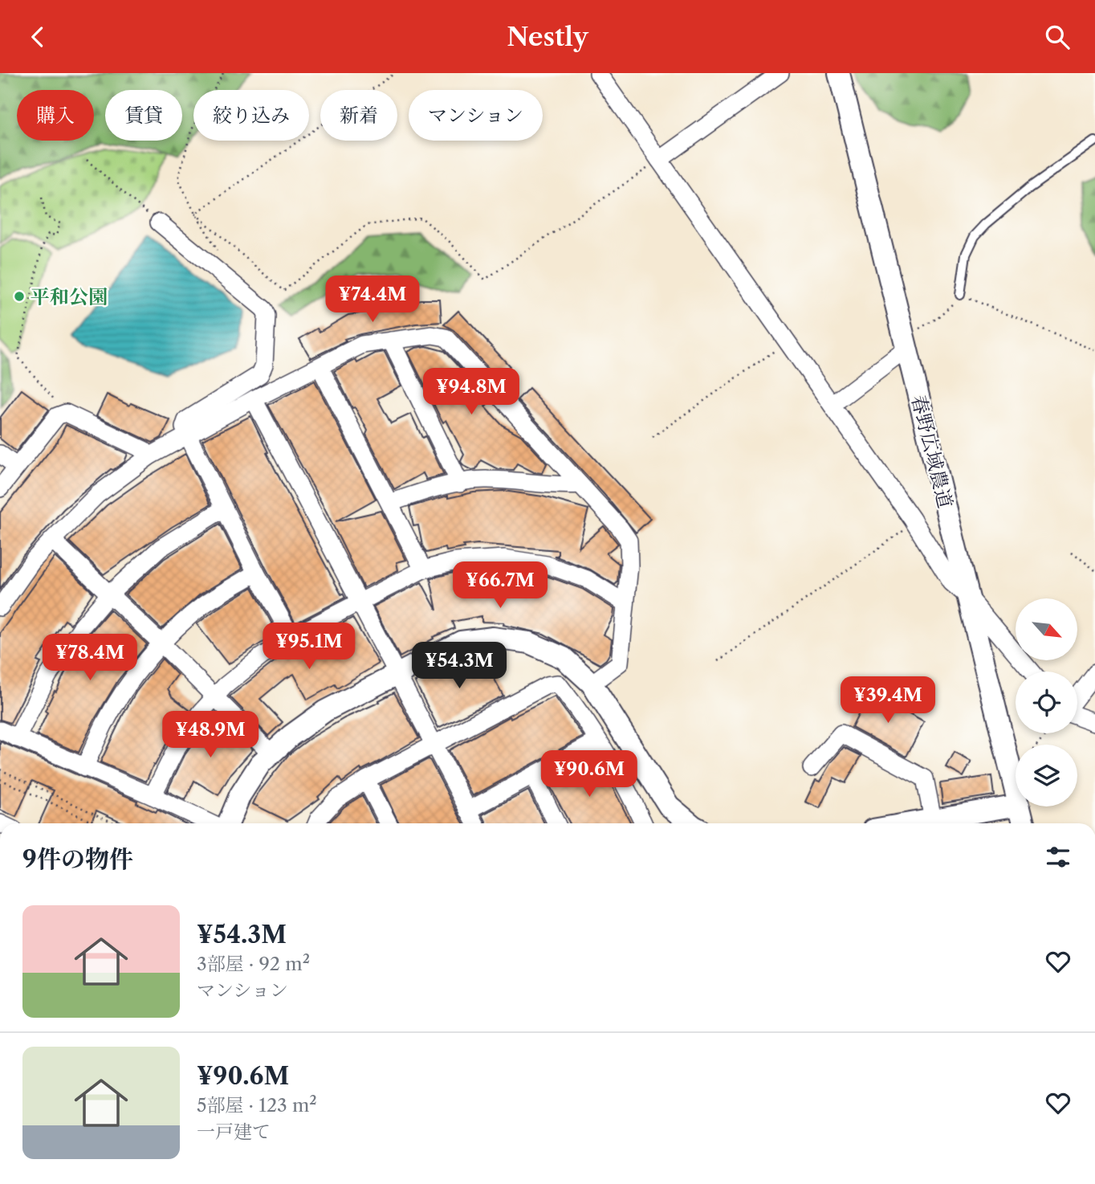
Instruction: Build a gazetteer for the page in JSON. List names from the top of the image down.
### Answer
{
  "streets": {
    "street": ["春野広域農道"]
  },
  "places": ["平和公園"],
  "north": "bottom right",
  "page": {
    "header": "Nestly",
    "chip": [
      "購入",
      "賃貸",
      "絞り込み",
      "新着",
      "マンション"
    ],
    "price": [
      "¥74.4M",
      "¥94.8M",
      "¥66.7M",
      "¥95.1M",
      "¥78.4M",
      "¥54.3M",
      "¥39.4M",
      "¥48.9M",
      "¥90.6M"
    ],
    "heading": "9件の物件",
    "list": [
      {
        "name": "¥54.3M",
        "note": "3部屋 · 92 m² · マンション"
      },
      {
        "name": "¥90.6M",
        "note": "5部屋 · 123 m² · 一戸建て"
      }
    ]
  }
}
